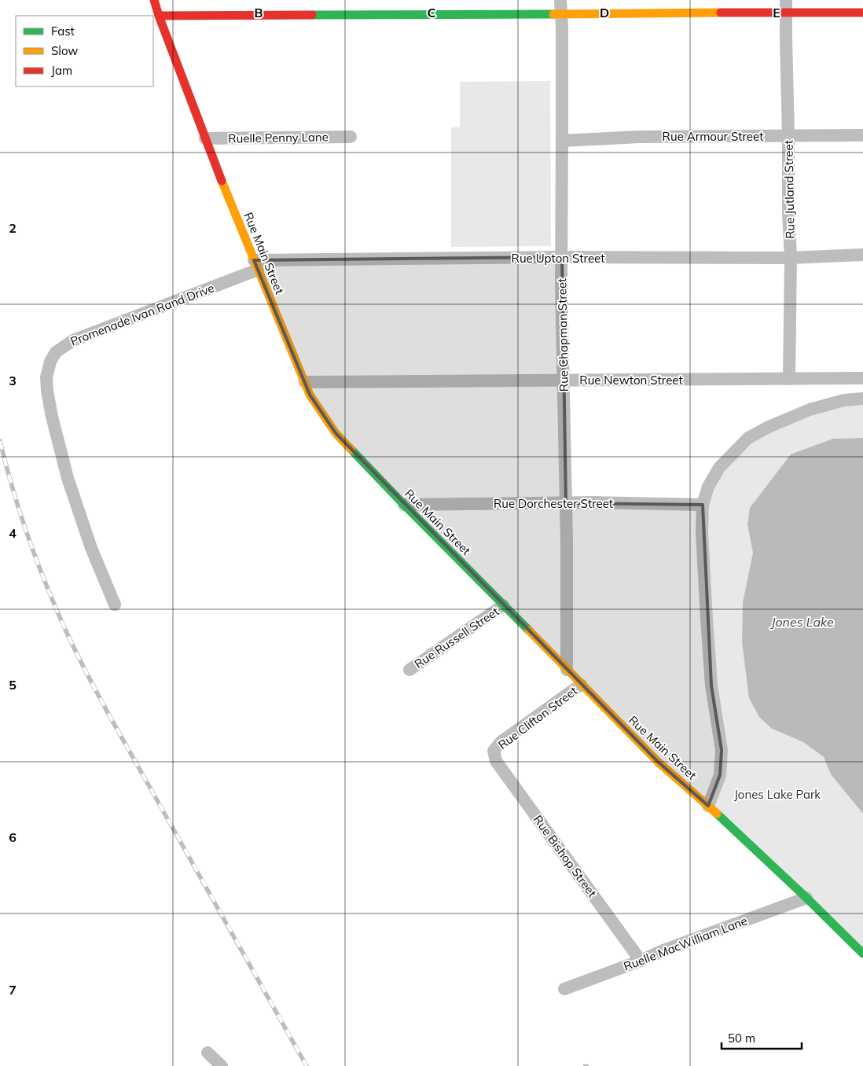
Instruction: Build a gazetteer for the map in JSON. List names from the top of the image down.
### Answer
{
  "streets": {
    "main road": ["Rue Main Street"],
    "street": [
      "Rue Armour Street",
      "Ruelle Penny Lane",
      "Rue Jutland Street",
      "Rue Upton Street",
      "Promenade Ivan Rand Drive",
      "Rue Chapman Street",
      "Rue Newton Street",
      "Rue Dorchester Street",
      "Rue Russell Street",
      "Rue Clifton Street",
      "Rue Bishop Street",
      "Ruelle MacWilliam Lane"
    ]
  },
  "crossings": [
    ["Rue Armour Street", "Rue Jutland Street"],
    ["Rue Armour Street", "Rue Chapman Street"],
    ["Ruelle Penny Lane", "Rue Main Street"],
    ["Rue Jutland Street", "Rue Upton Street"],
    ["Rue Jutland Street", "Rue Newton Street"],
    ["Rue Main Street", "Rue Upton Street"],
    ["Rue Main Street", "Promenade Ivan Rand Drive"],
    ["Rue Main Street", "Rue Chapman Street"],
    ["Rue Main Street", "Rue Newton Street"],
    ["Rue Main Street", "Rue Dorchester Street"],
    ["Rue Main Street", "Rue Russell Street"],
    ["Rue Main Street", "Rue Clifton Street"],
    ["Rue Main Street", "Ruelle MacWilliam Lane"],
    ["Rue Upton Street", "Promenade Ivan Rand Drive"],
    ["Rue Upton Street", "Rue Chapman Street"],
    ["Rue Chapman Street", "Rue Newton Street"],
    ["Rue Chapman Street", "Rue Dorchester Street"],
    ["Rue Clifton Street", "Rue Bishop Street"],
    ["Rue Bishop Street", "Ruelle MacWilliam Lane"]
  ],
  "water": ["Jones Lake"],
  "parks": ["Jones Lake Park"],
  "legend": ["Fast", "Slow", "Jam"],
  "scale_bar": "50 m",
  "grid": {
    "columns": [
      "B",
      "C",
      "D",
      "E"
    ],
    "rows": [
      "2",
      "3",
      "4",
      "5",
      "6",
      "7"
    ]
  }
}
